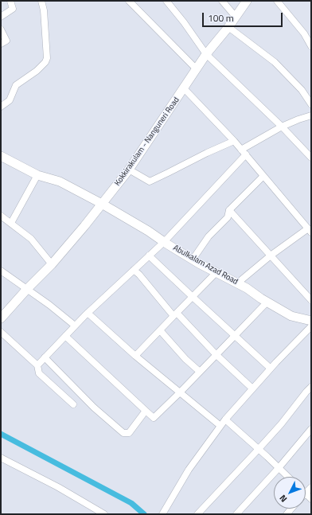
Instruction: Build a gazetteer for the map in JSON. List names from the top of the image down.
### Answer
{
  "streets": {
    "main road": ["Kokkirakulam - Nanguneri Road", "Abulkalam Azad Road"]
  },
  "crossings": [
    ["Kokkirakulam - Nanguneri Road", "Abulkalam Azad Road"]
  ],
  "scale_bar": "100 m",
  "north": "bottom left"
}
